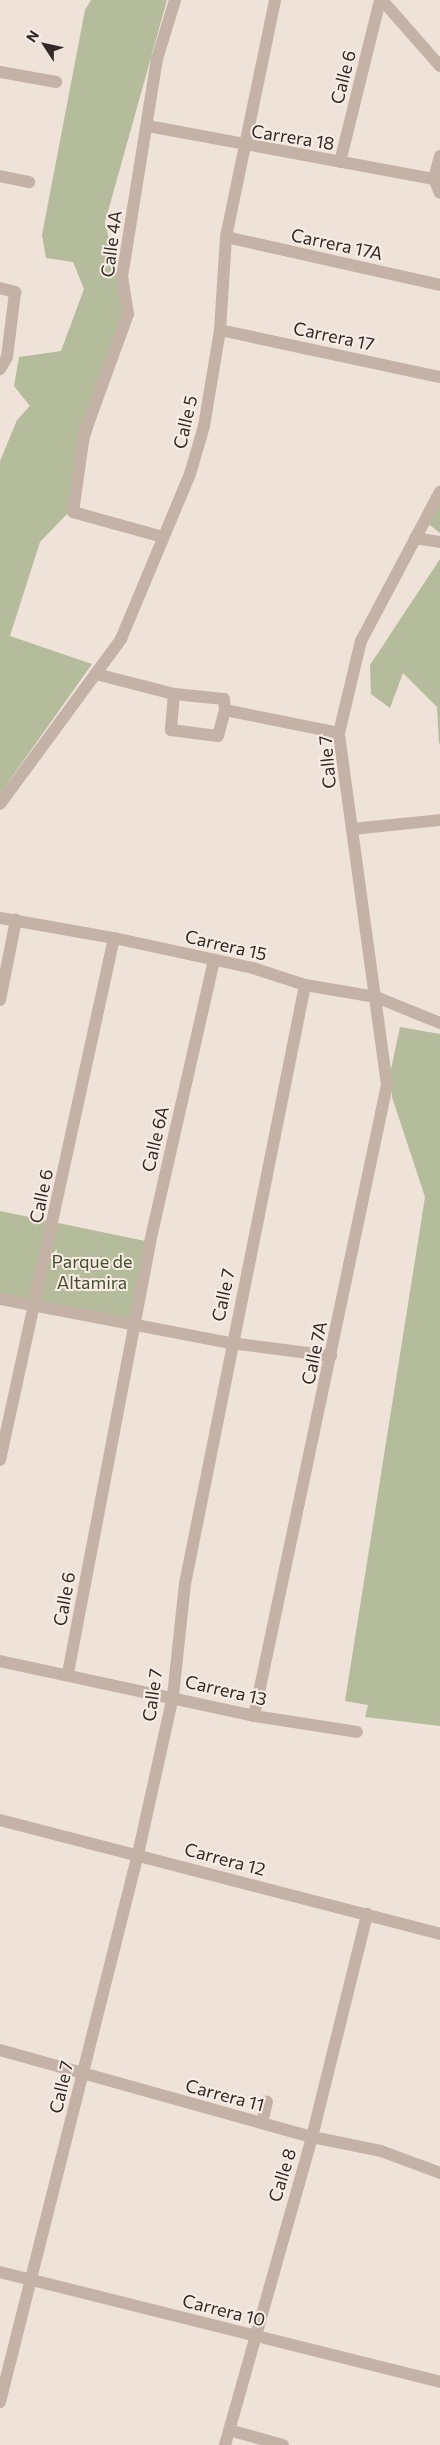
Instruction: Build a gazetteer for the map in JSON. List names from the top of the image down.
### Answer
{
  "streets": {
    "street": [
      "Calle 6",
      "Carrera 18",
      "Calle 4A",
      "Carrera 17A",
      "Carrera 17",
      "Calle 5",
      "Calle 7",
      "Carrera 15",
      "Calle 6A",
      "Calle 7A",
      "Carrera 13",
      "Carrera 12",
      "Carrera 11",
      "Calle 8",
      "Carrera 10"
    ]
  },
  "crossings": [
    ["Calle 6", "Carrera 18"],
    ["Calle 6", "Carrera 15"],
    ["Calle 6", "Calle 6A"],
    ["Calle 6", "Carrera 13"],
    ["Carrera 18", "Calle 4A"],
    ["Carrera 18", "Calle 5"],
    ["Calle 4A", "Calle 5"],
    ["Carrera 17A", "Calle 5"],
    ["Carrera 17", "Calle 5"],
    ["Calle 7", "Carrera 15"],
    ["Calle 7", "Calle 7A"],
    ["Calle 7", "Carrera 13"],
    ["Calle 7", "Carrera 12"],
    ["Calle 7", "Carrera 11"],
    ["Calle 7", "Carrera 10"],
    ["Carrera 15", "Calle 6A"],
    ["Carrera 15", "Calle 7A"],
    ["Calle 7A", "Carrera 13"],
    ["Carrera 12", "Calle 8"],
    ["Carrera 11", "Calle 8"],
    ["Calle 8", "Carrera 10"]
  ],
  "parks": ["Parque de Altamira"],
  "north": "top left"
}
